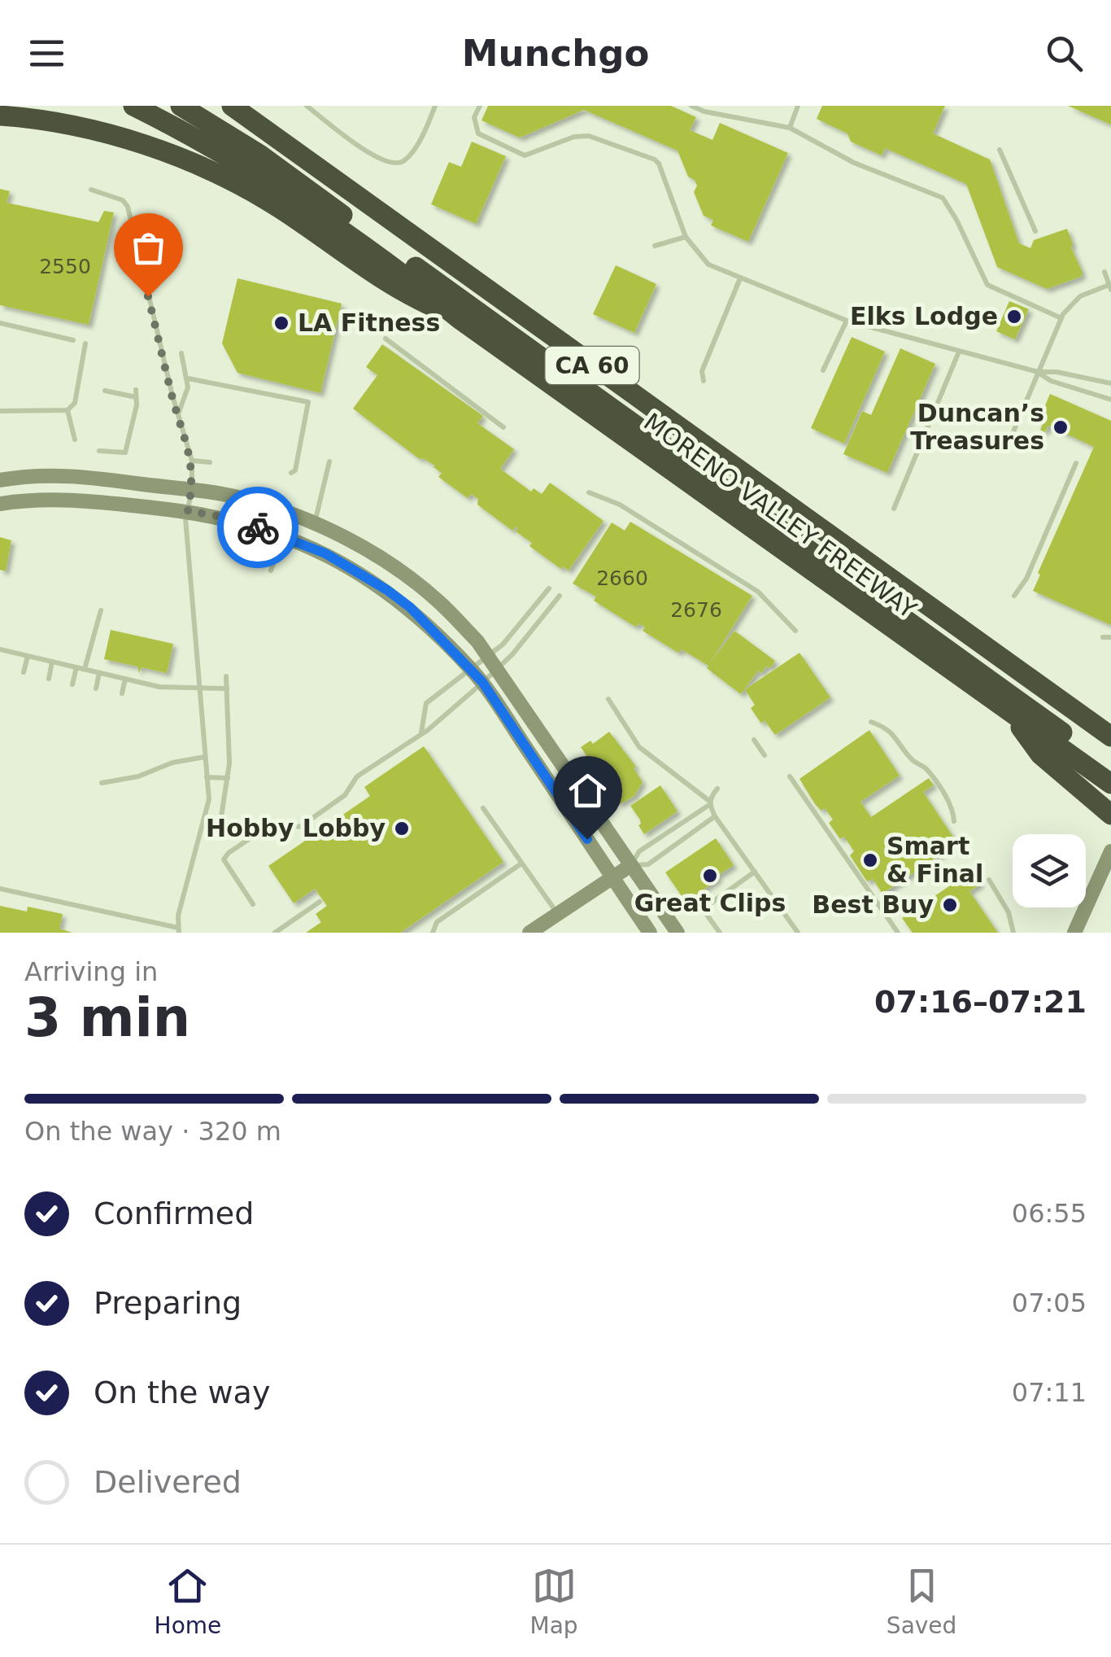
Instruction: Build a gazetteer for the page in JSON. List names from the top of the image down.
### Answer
{
  "streets": {
    "highway": ["CA 60", "MORENO VALLEY FREEWAY"]
  },
  "places": [
    "Elks Lodge",
    "LA Fitness",
    "Duncan’s Treasures",
    "Hobby Lobby",
    "Smart & Final",
    "Great Clips",
    "Best Buy"
  ],
  "house_numbers": ["2550", "2660", "2676"],
  "page": {
    "header": "Munchgo",
    "heading": ["3 min", "Arriving in", "07:16–07:21"],
    "bar": "On the way · 320 m",
    "list": [
      ["Confirmed", "06:55"],
      ["Preparing", "07:05"],
      ["On the way", "07:11"],
      "Delivered"
    ],
    "tabs": ["Home", "Map", "Saved"]
  }
}
